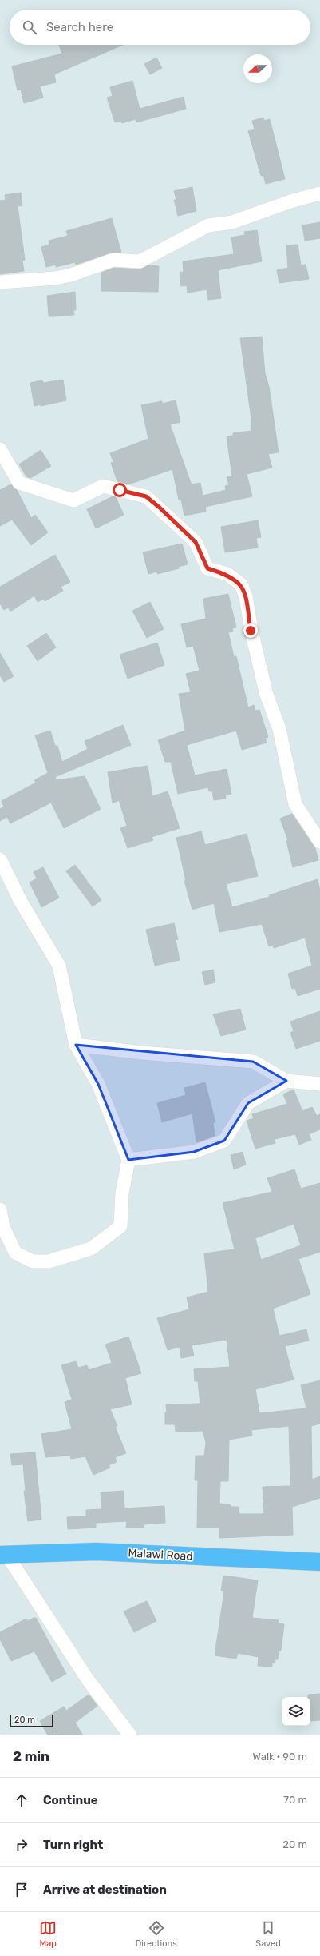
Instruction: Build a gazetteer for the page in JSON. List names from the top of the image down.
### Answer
{
  "streets": {
    "main road": ["Malawi Road"]
  },
  "scale_bar": "20 m",
  "north": "left",
  "page": {
    "search": "Search here",
    "scale": "20 m",
    "heading": ["2 min", "Walk · 90 m"],
    "list": [
      ["Continue", "70 m"],
      ["Turn right", "20 m"],
      "Arrive at destination"
    ],
    "nav": ["Map", "Directions", "Saved"]
  }
}
